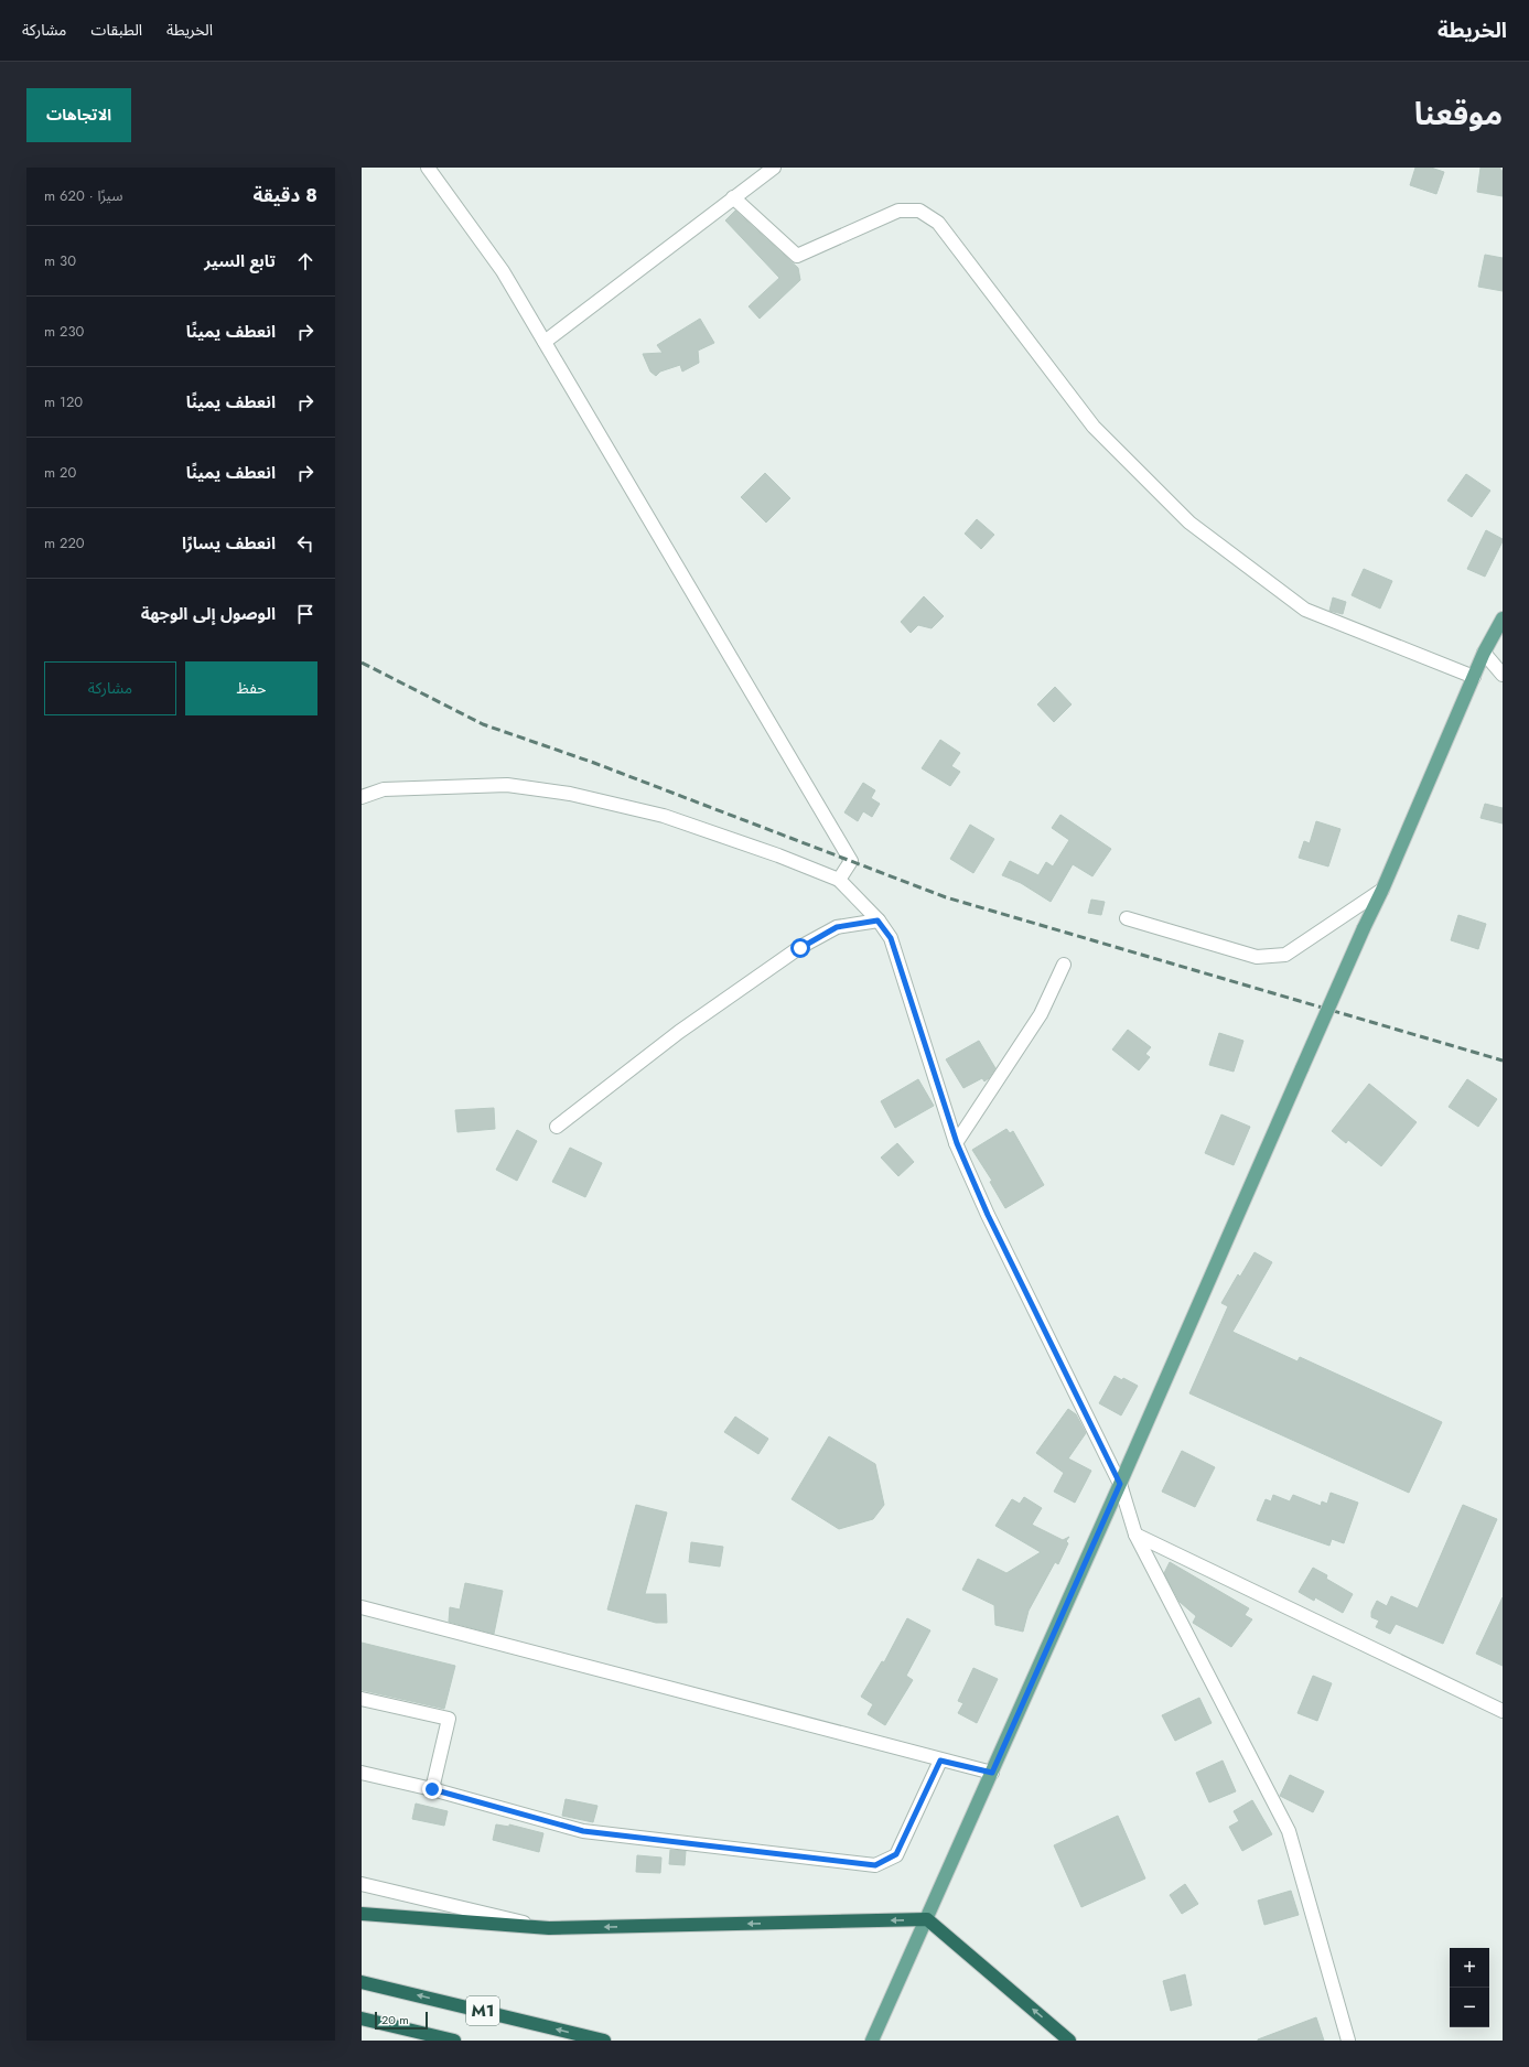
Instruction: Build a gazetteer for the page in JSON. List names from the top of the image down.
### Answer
{
  "streets": {
    "highway": ["M1"]
  },
  "scale_bar": "20 m",
  "page": {
    "header": "الخريطة",
    "nav": ["الخريطة", "الطبقات", "مشاركة"],
    "title": "موقعنا",
    "buttons": [
      "الاتجاهات",
      ["حفظ", "مشاركة"]
    ],
    "heading": ["8 دقيقة", "سيرًا · 620 m"],
    "list": [
      ["تابع السير", "30 m"],
      ["انعطف يمينًا", "230 m"],
      ["انعطف يمينًا", "120 m"],
      ["انعطف يمينًا", "20 m"],
      ["انعطف يسارًا", "220 m"],
      "الوصول إلى الوجهة"
    ],
    "map_buttons": ["+", "−"],
    "scale": "20 m"
  }
}
